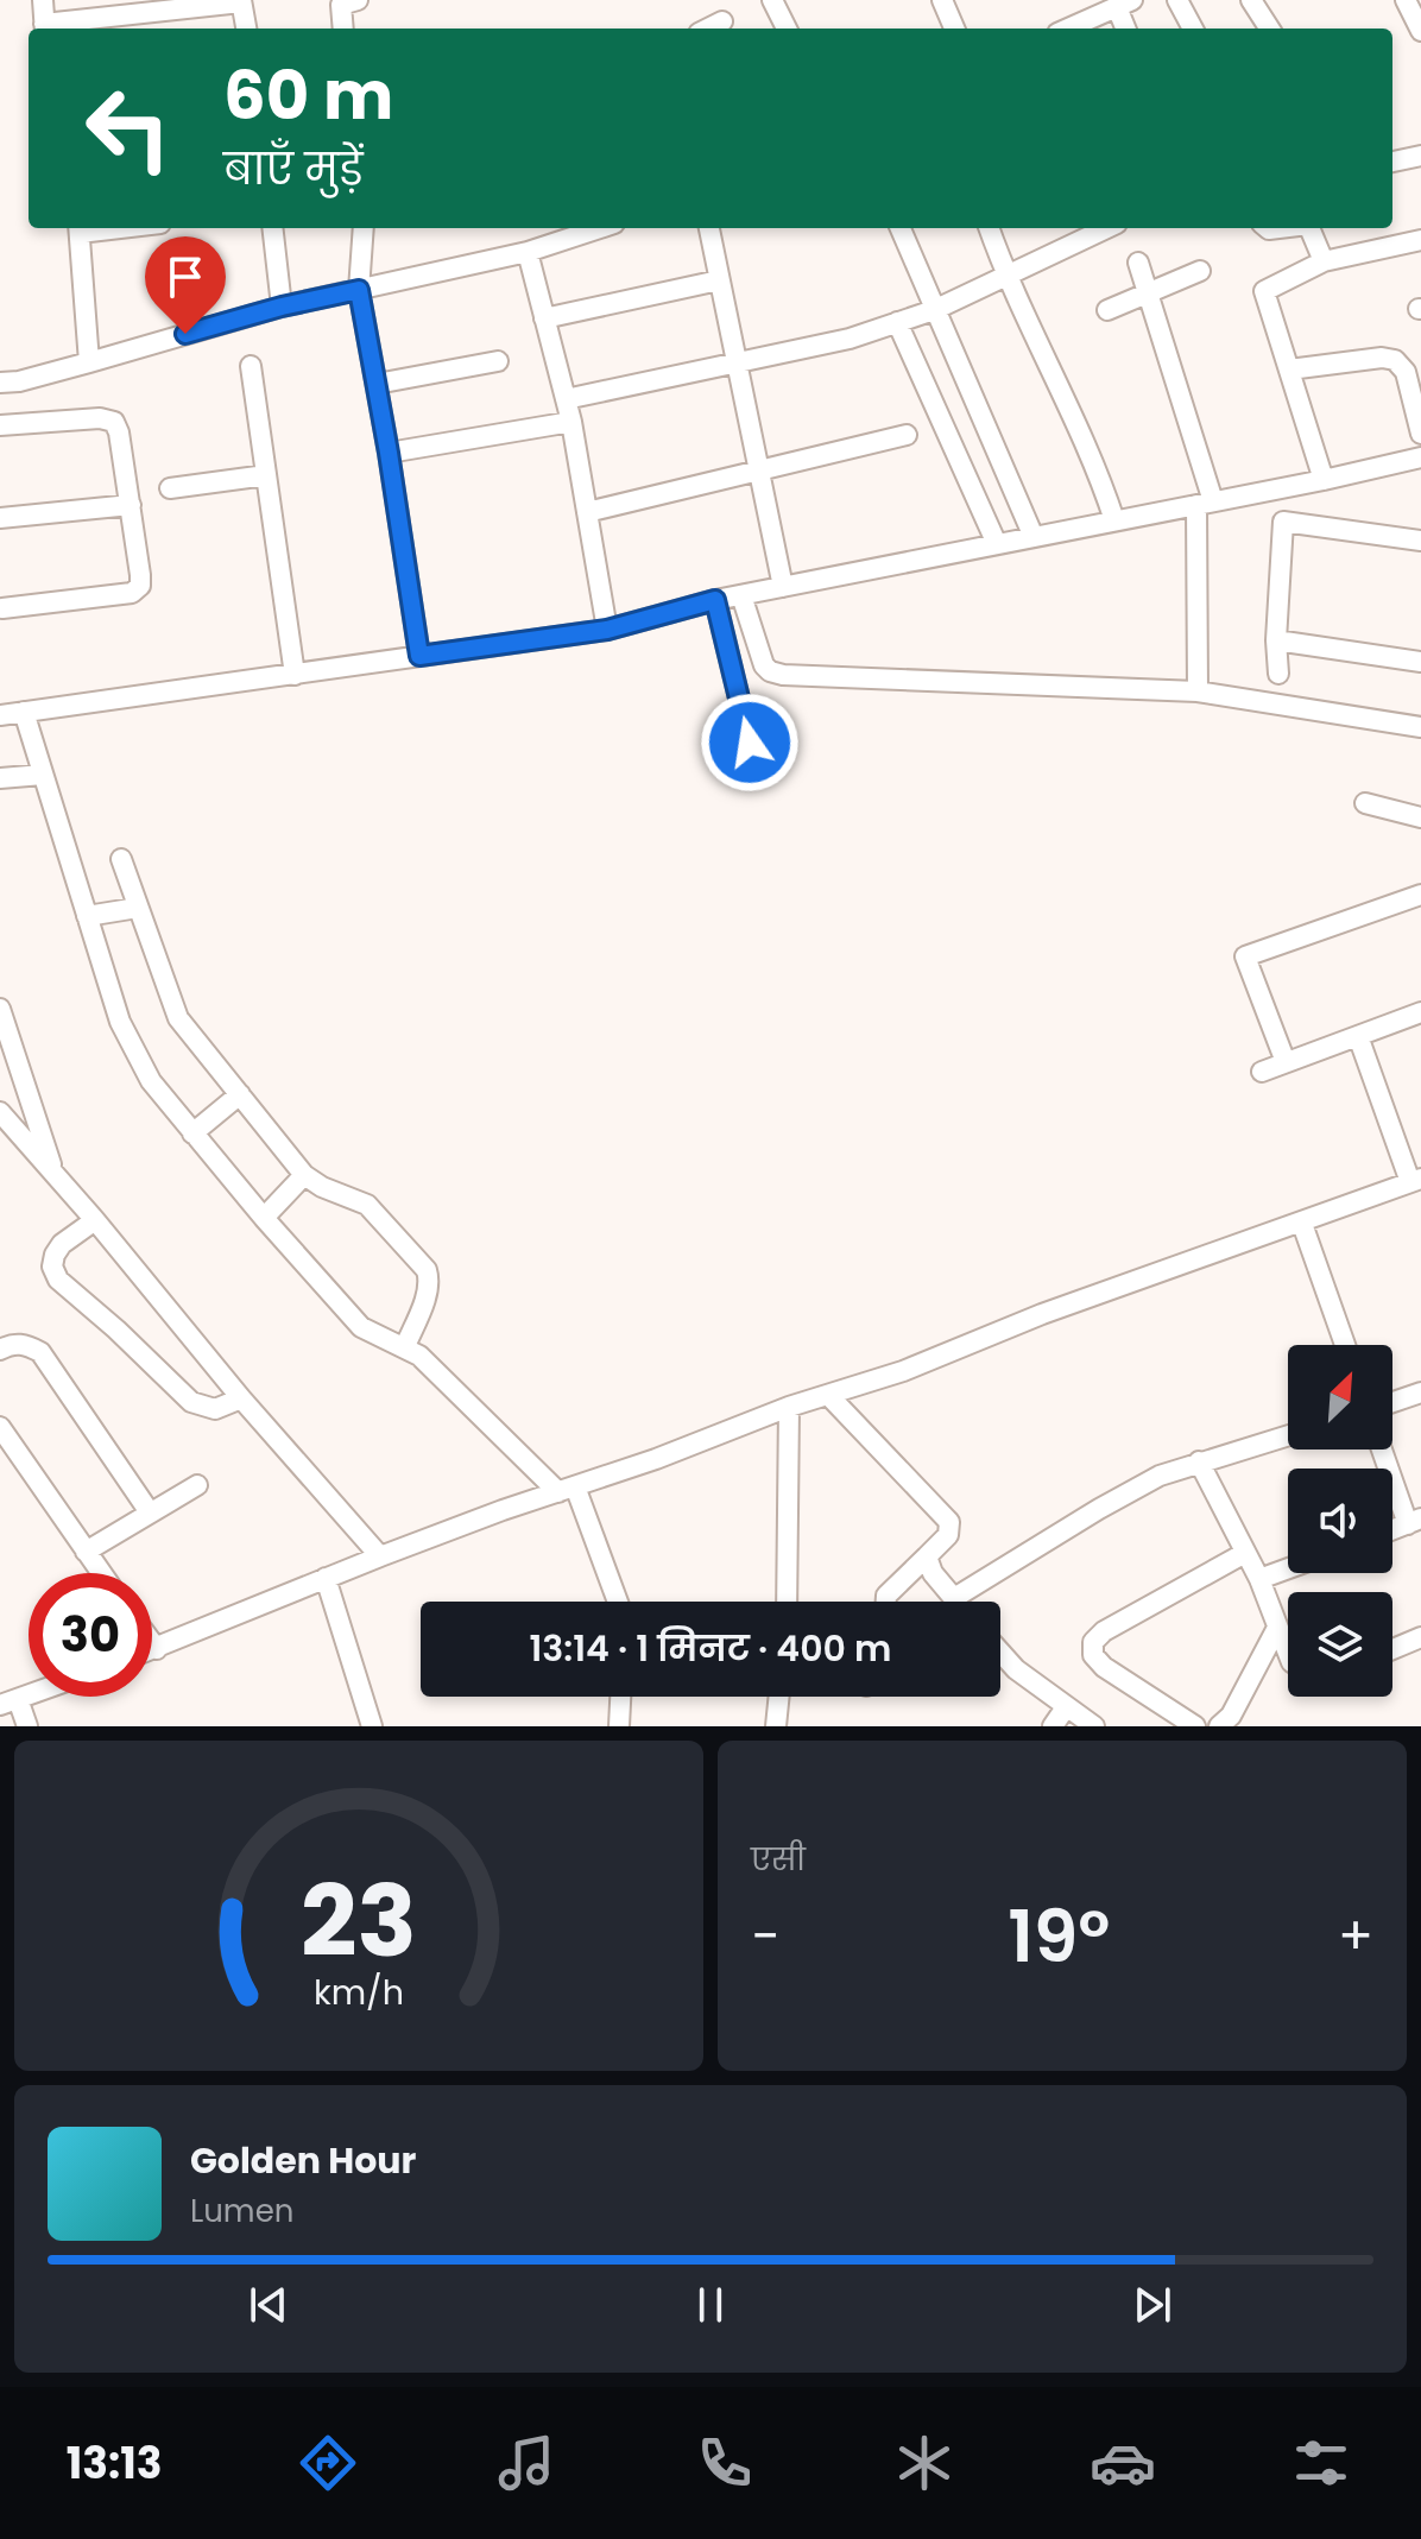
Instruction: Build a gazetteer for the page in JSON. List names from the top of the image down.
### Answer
{
  "north": "top right",
  "page": {
    "turn": ["60 m", "बाएँ मुड़ें"],
    "limit": "30",
    "trip": "13:14 · 1 मिनट · 400 m",
    "tile": "एसी",
    "heat": ["−", "19°", "+"],
    "song": ["Golden Hour", "Lumen"],
    "tabs": "13:13",
    "gauge": ["23", "km/h"]
  }
}
